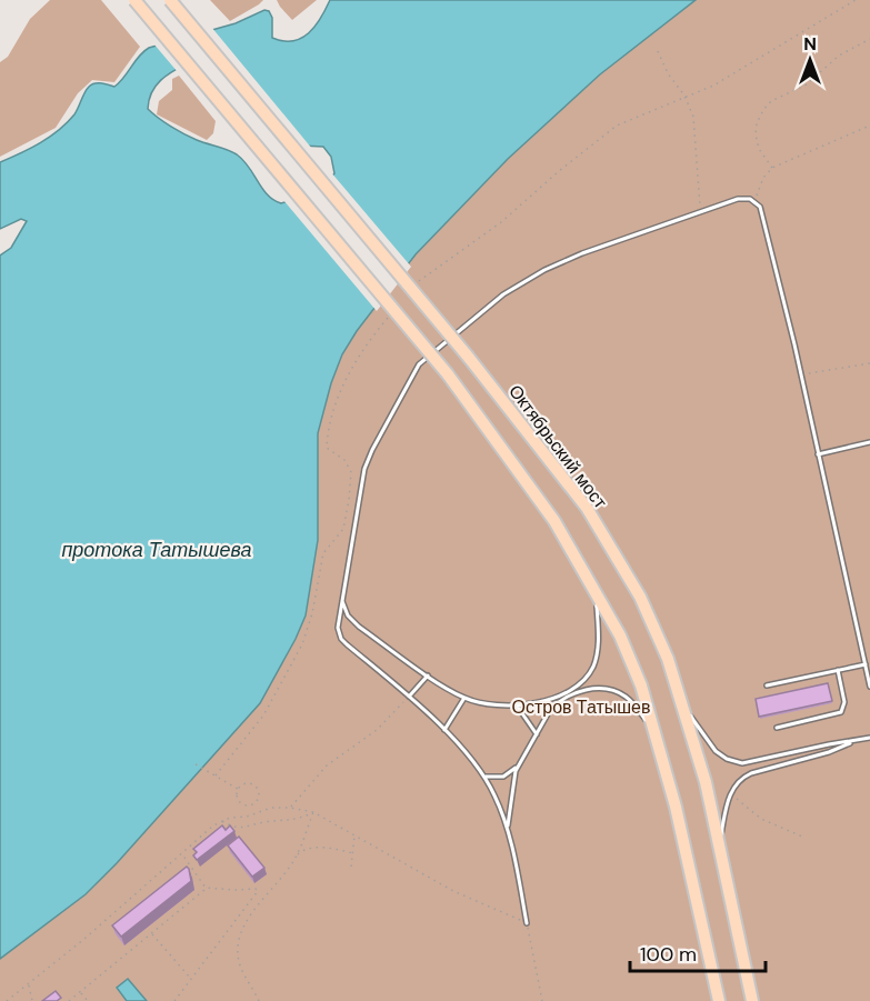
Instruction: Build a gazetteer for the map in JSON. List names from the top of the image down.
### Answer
{
  "streets": {
    "main road": ["Октябрьский мост"]
  },
  "water": ["протока Татышева"],
  "parks": ["Остров Татышев"],
  "scale_bar": "100 m",
  "north": "top"
}
